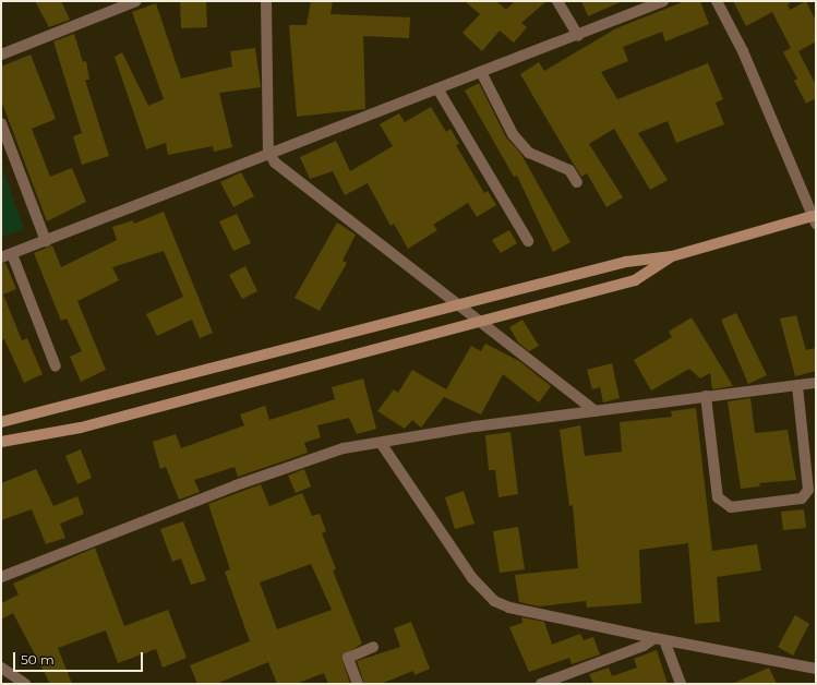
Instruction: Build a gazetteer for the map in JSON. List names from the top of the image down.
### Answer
{
  "scale_bar": "50 m"
}
